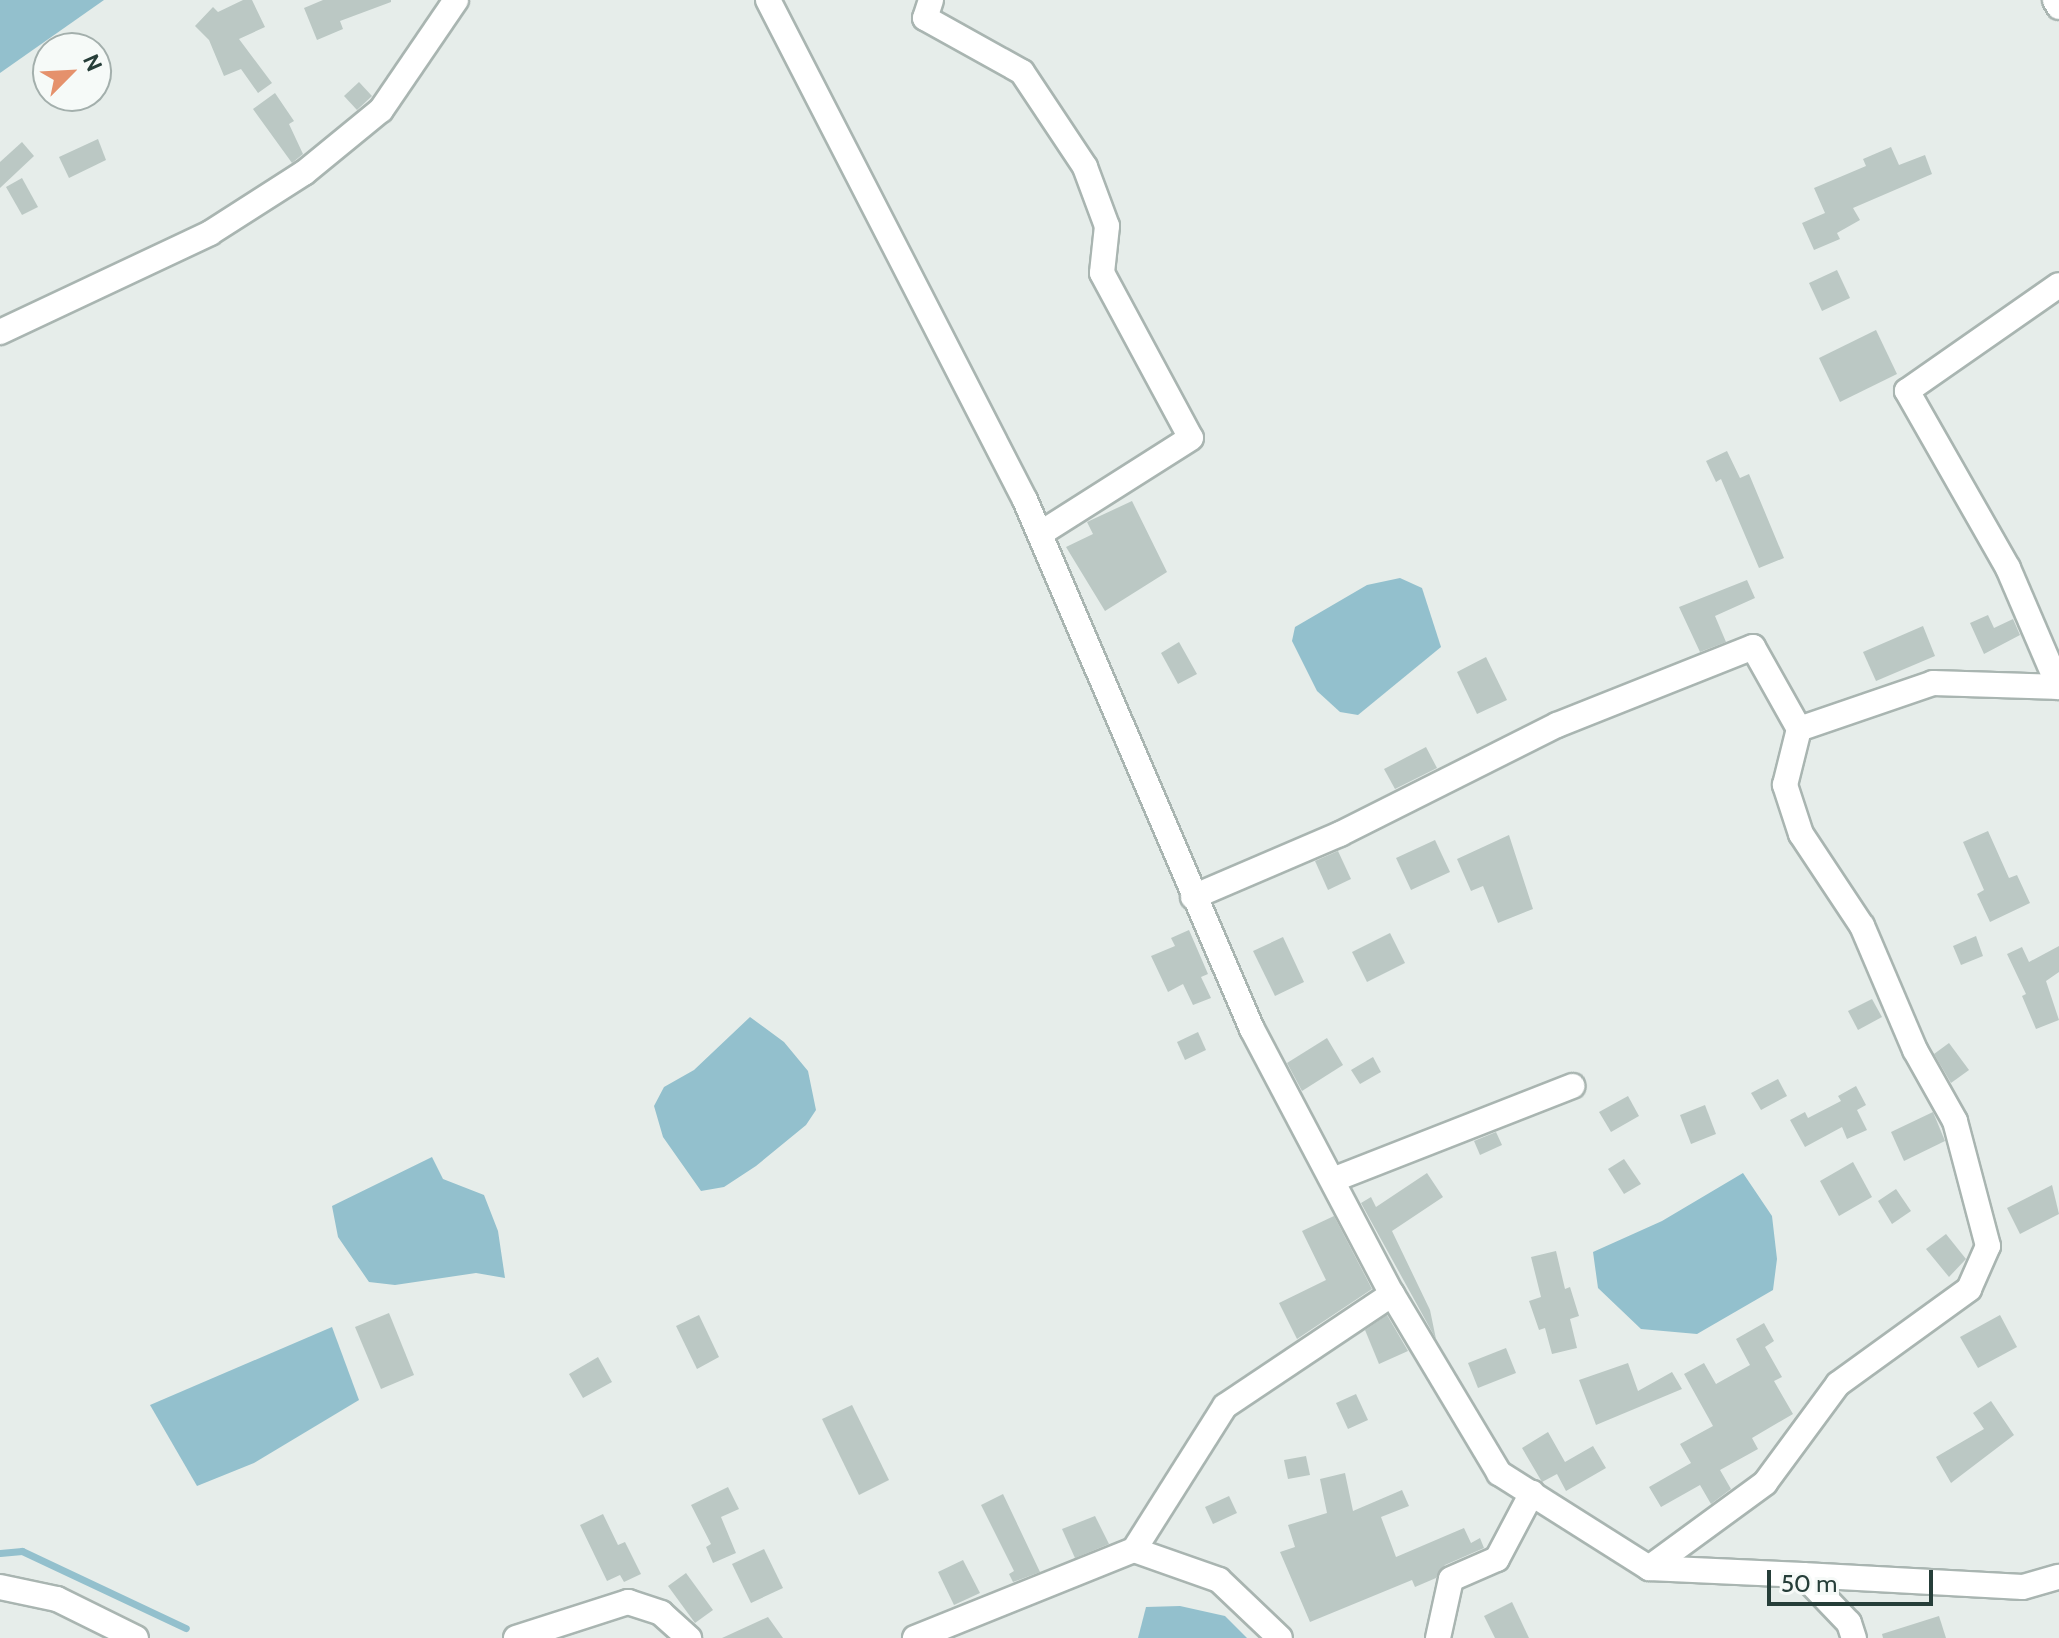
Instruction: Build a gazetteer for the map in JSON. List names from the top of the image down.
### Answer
{
  "scale_bar": "50 m",
  "north": "top right"
}
